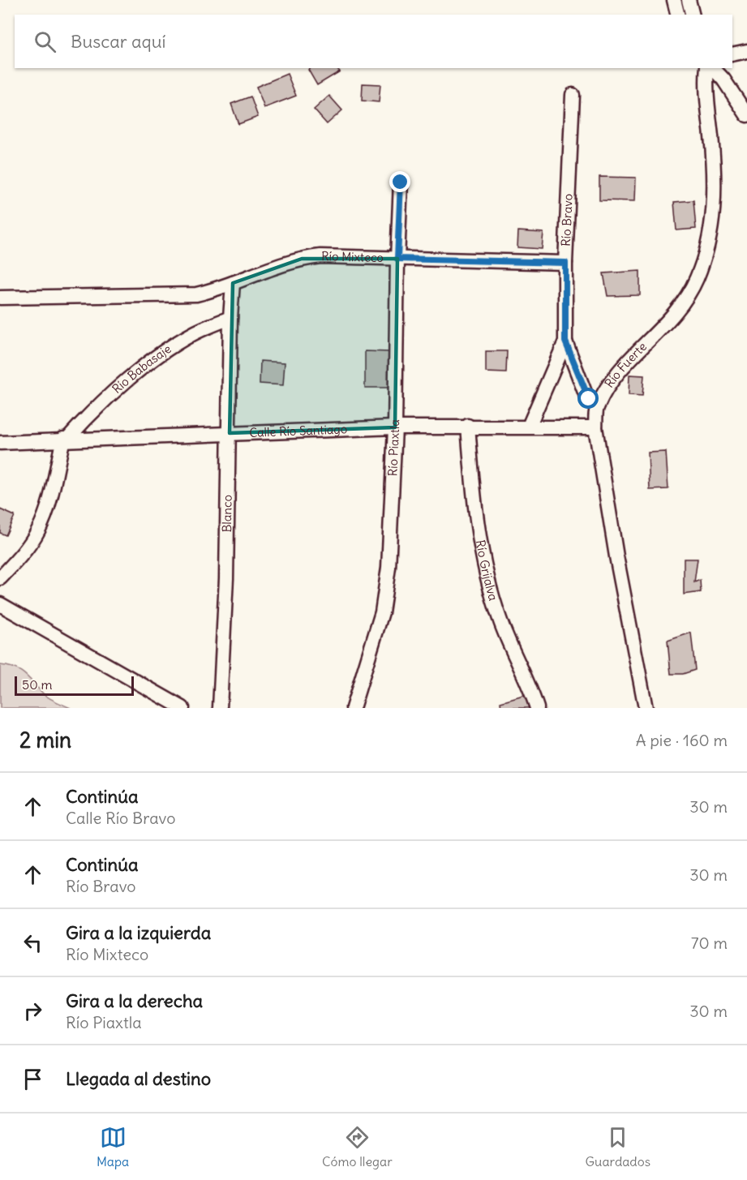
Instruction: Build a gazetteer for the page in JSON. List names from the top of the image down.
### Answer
{
  "streets": {
    "street": [
      "Río Bravo",
      "Río Mixteco",
      "Río Fuerte",
      "Río Babasaje",
      "Calle Río Santiago",
      "Río Piaxtla",
      "Blanco",
      "Río Grijalva"
    ]
  },
  "crossings": [
    ["Río Bravo", "Río Mixteco"],
    ["Río Bravo", "Calle Río Santiago"],
    ["Río Mixteco", "Río Piaxtla"],
    ["Río Mixteco", "Blanco"],
    ["Río Fuerte", "Calle Río Santiago"],
    ["Río Babasaje", "Calle Río Santiago"],
    ["Río Babasaje", "Blanco"],
    ["Calle Río Santiago", "Río Piaxtla"],
    ["Calle Río Santiago", "Blanco"],
    ["Calle Río Santiago", "Río Grijalva"]
  ],
  "scale_bar": "50 m",
  "page": {
    "search": "Buscar aquí",
    "scale": "50 m",
    "heading": ["2 min", "A pie · 160 m"],
    "list": [
      ["Continúa", "Calle Río Bravo", "30 m"],
      ["Continúa", "Río Bravo", "30 m"],
      ["Gira a la izquierda", "Río Mixteco", "70 m"],
      ["Gira a la derecha", "Río Piaxtla", "30 m"],
      "Llegada al destino"
    ],
    "nav": ["Mapa", "Cómo llegar", "Guardados"]
  }
}
